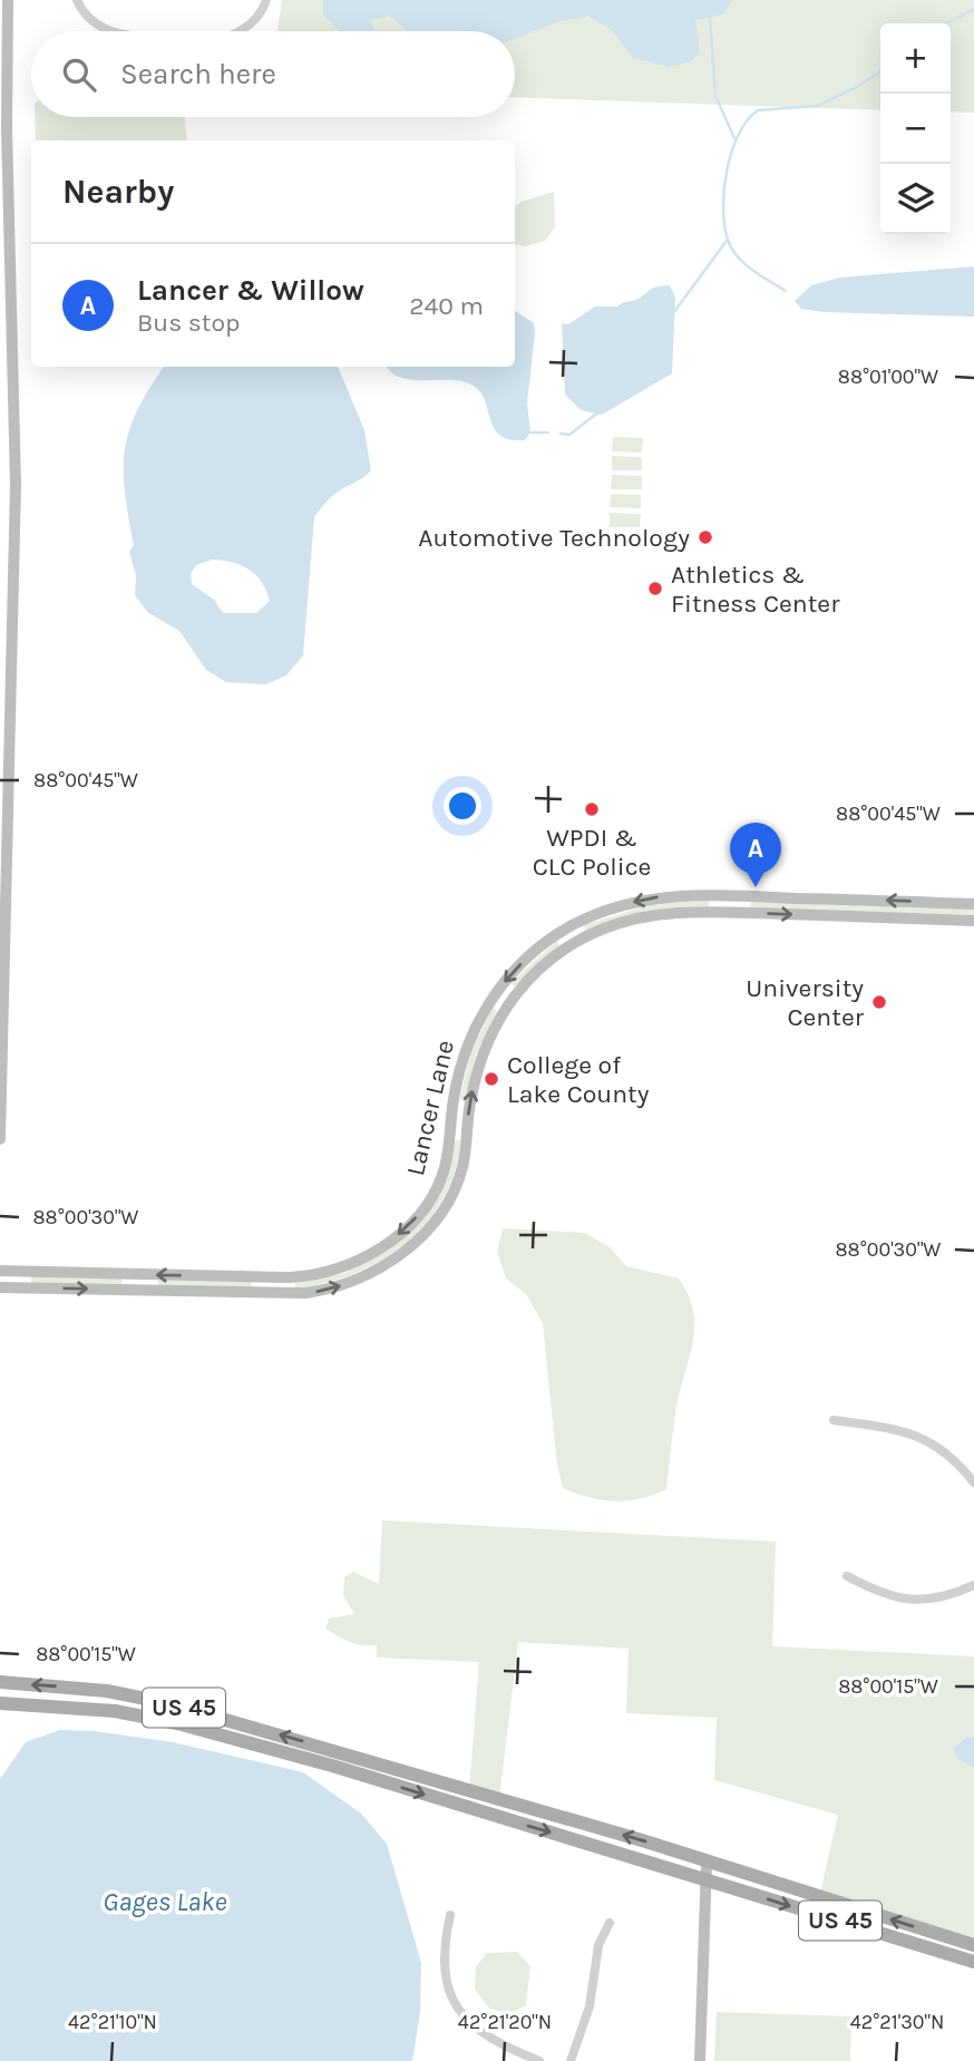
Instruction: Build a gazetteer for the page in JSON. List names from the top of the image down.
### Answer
{
  "streets": {
    "main road": ["US 45"],
    "street": ["Lancer Lane"]
  },
  "water": ["Gages Lake"],
  "places": [
    "Automotive Technology",
    "Athletics & Fitness Center",
    "WPDI & CLC Police",
    "University Center",
    "College of Lake County"
  ],
  "page": {
    "map_buttons": ["+", "−"],
    "search": "Search here",
    "heading": "Nearby",
    "list": [
      {
        "mark": "A",
        "name": "Lancer & Willow",
        "note": "Bus stop",
        "value": "240 m"
      }
    ],
    "pins": "A"
  },
  "coordinates": [
    "88°01'00\"W",
    "88°00'45\"W",
    "88°00'30\"W",
    "88°00'15\"W",
    "42°21'10\"N",
    "42°21'20\"N",
    "42°21'30\"N"
  ]
}
